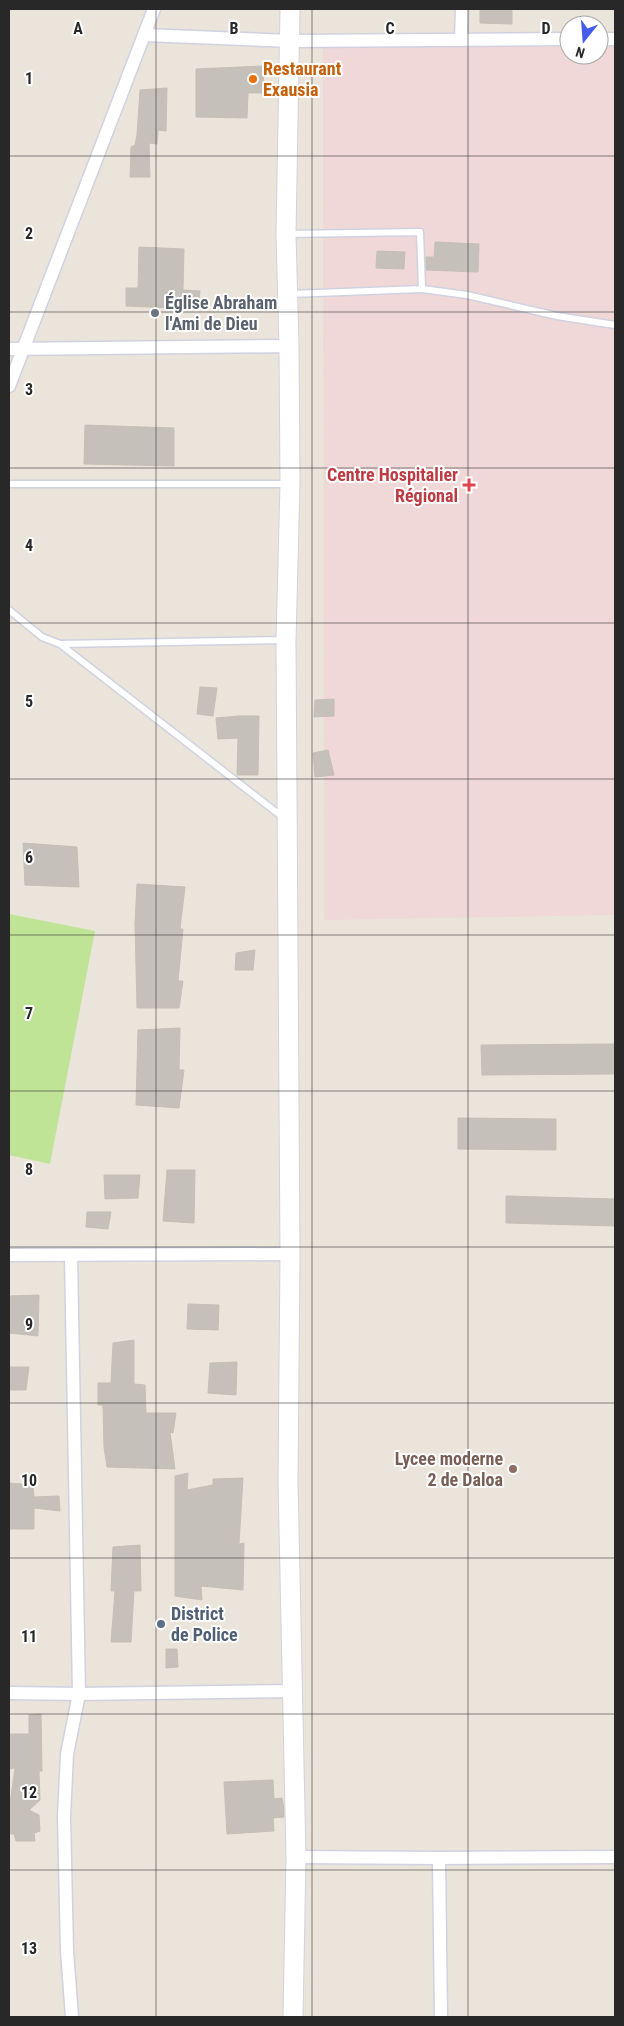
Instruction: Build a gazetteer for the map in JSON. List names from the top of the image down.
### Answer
{
  "places": {
    "other": [
      "Restaurant Exausia",
      "Église Abraham l'Ami de Dieu",
      "Lycee moderne 2 de Daloa",
      "District de Police"
    ],
    "health": ["Centre Hospitalier Régional"]
  },
  "north": "bottom",
  "grid": {
    "columns": [
      "A",
      "B",
      "C",
      "D"
    ],
    "rows": [
      "1",
      "2",
      "3",
      "4",
      "5",
      "6",
      "7",
      "8",
      "9",
      "10",
      "11",
      "12",
      "13"
    ]
  }
}
